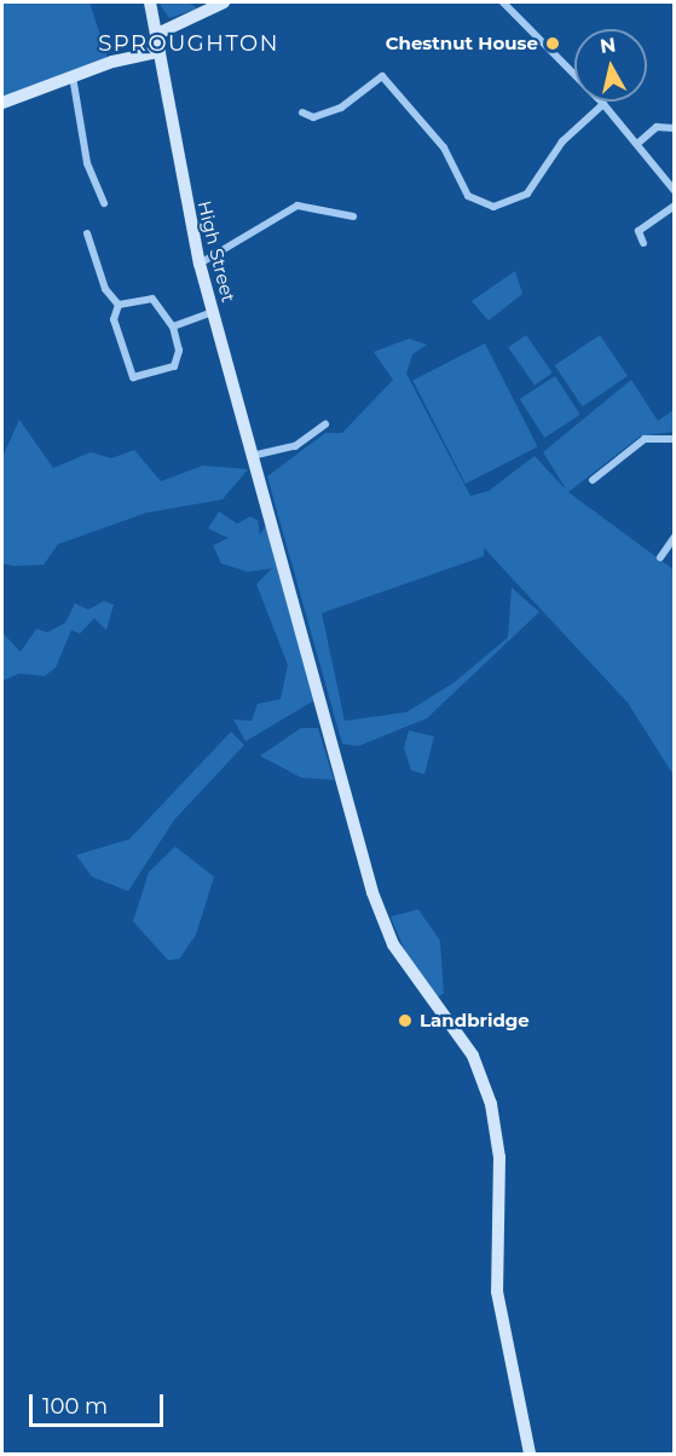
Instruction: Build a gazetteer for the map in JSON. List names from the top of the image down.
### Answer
{
  "streets": {
    "main road": ["High Street"]
  },
  "districts": ["SPROUGHTON"],
  "places": ["Chestnut House", "Landbridge"],
  "scale_bar": "100 m",
  "north": "top"
}
